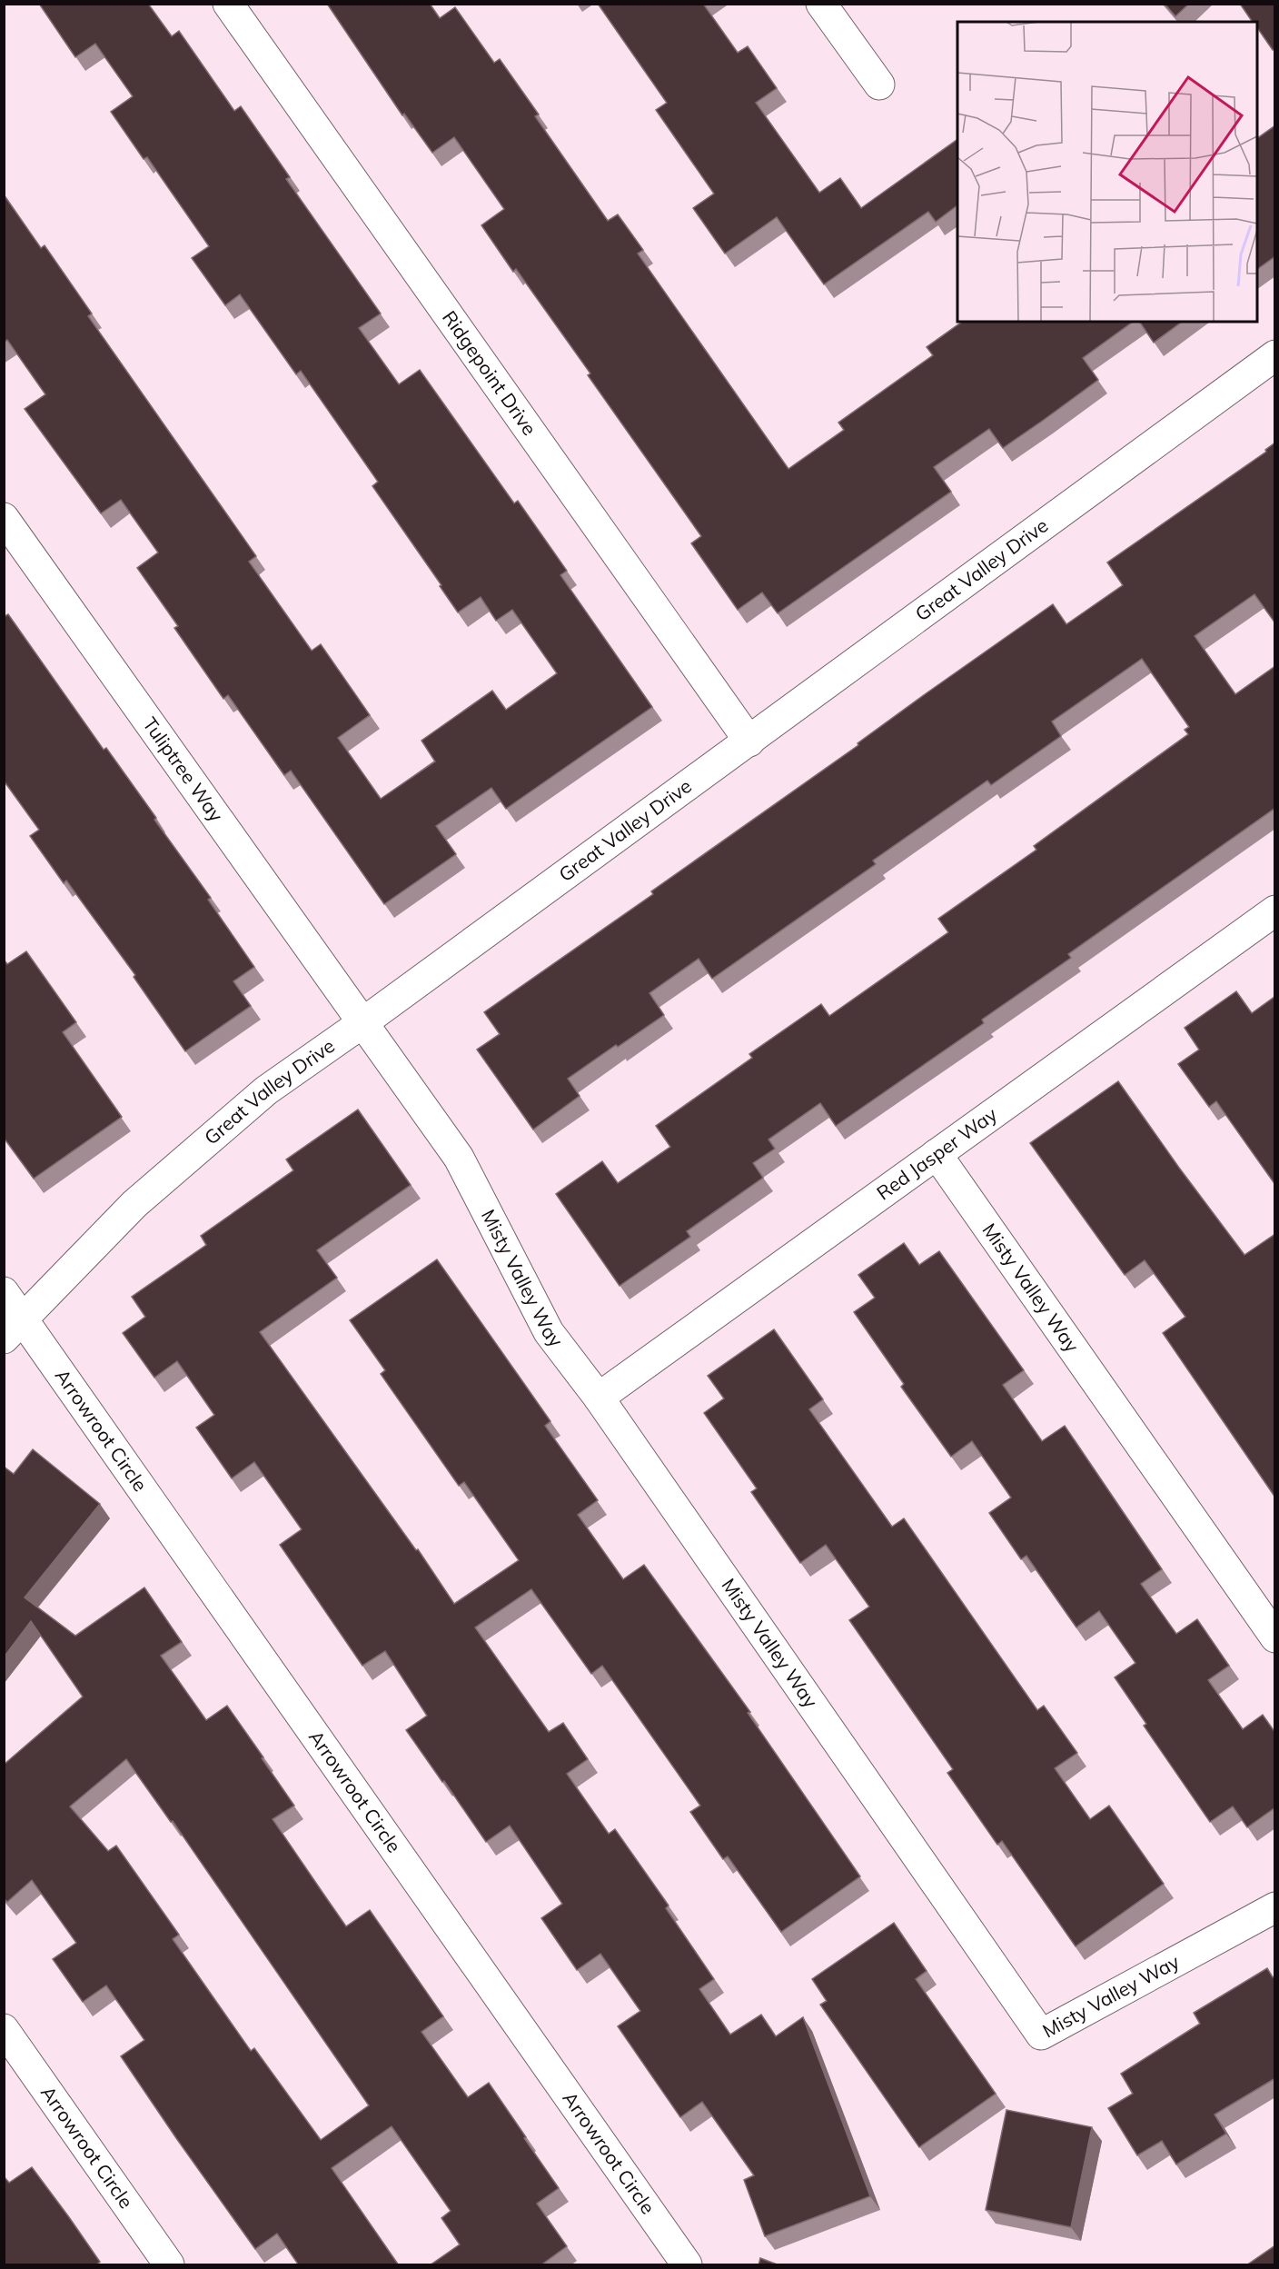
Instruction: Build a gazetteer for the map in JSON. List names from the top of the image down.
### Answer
{
  "streets": {
    "street": [
      "Ridgepoint Drive",
      "Great Valley Drive",
      "Tuliptree Way",
      "Red Jasper Way",
      "Misty Valley Way",
      "Arrowroot Circle"
    ]
  },
  "crossings": [
    ["Ridgepoint Drive", "Great Valley Drive"],
    ["Great Valley Drive", "Tuliptree Way"],
    ["Great Valley Drive", "Misty Valley Way"],
    ["Great Valley Drive", "Arrowroot Circle"],
    ["Tuliptree Way", "Misty Valley Way"],
    ["Red Jasper Way", "Misty Valley Way"]
  ]
}
